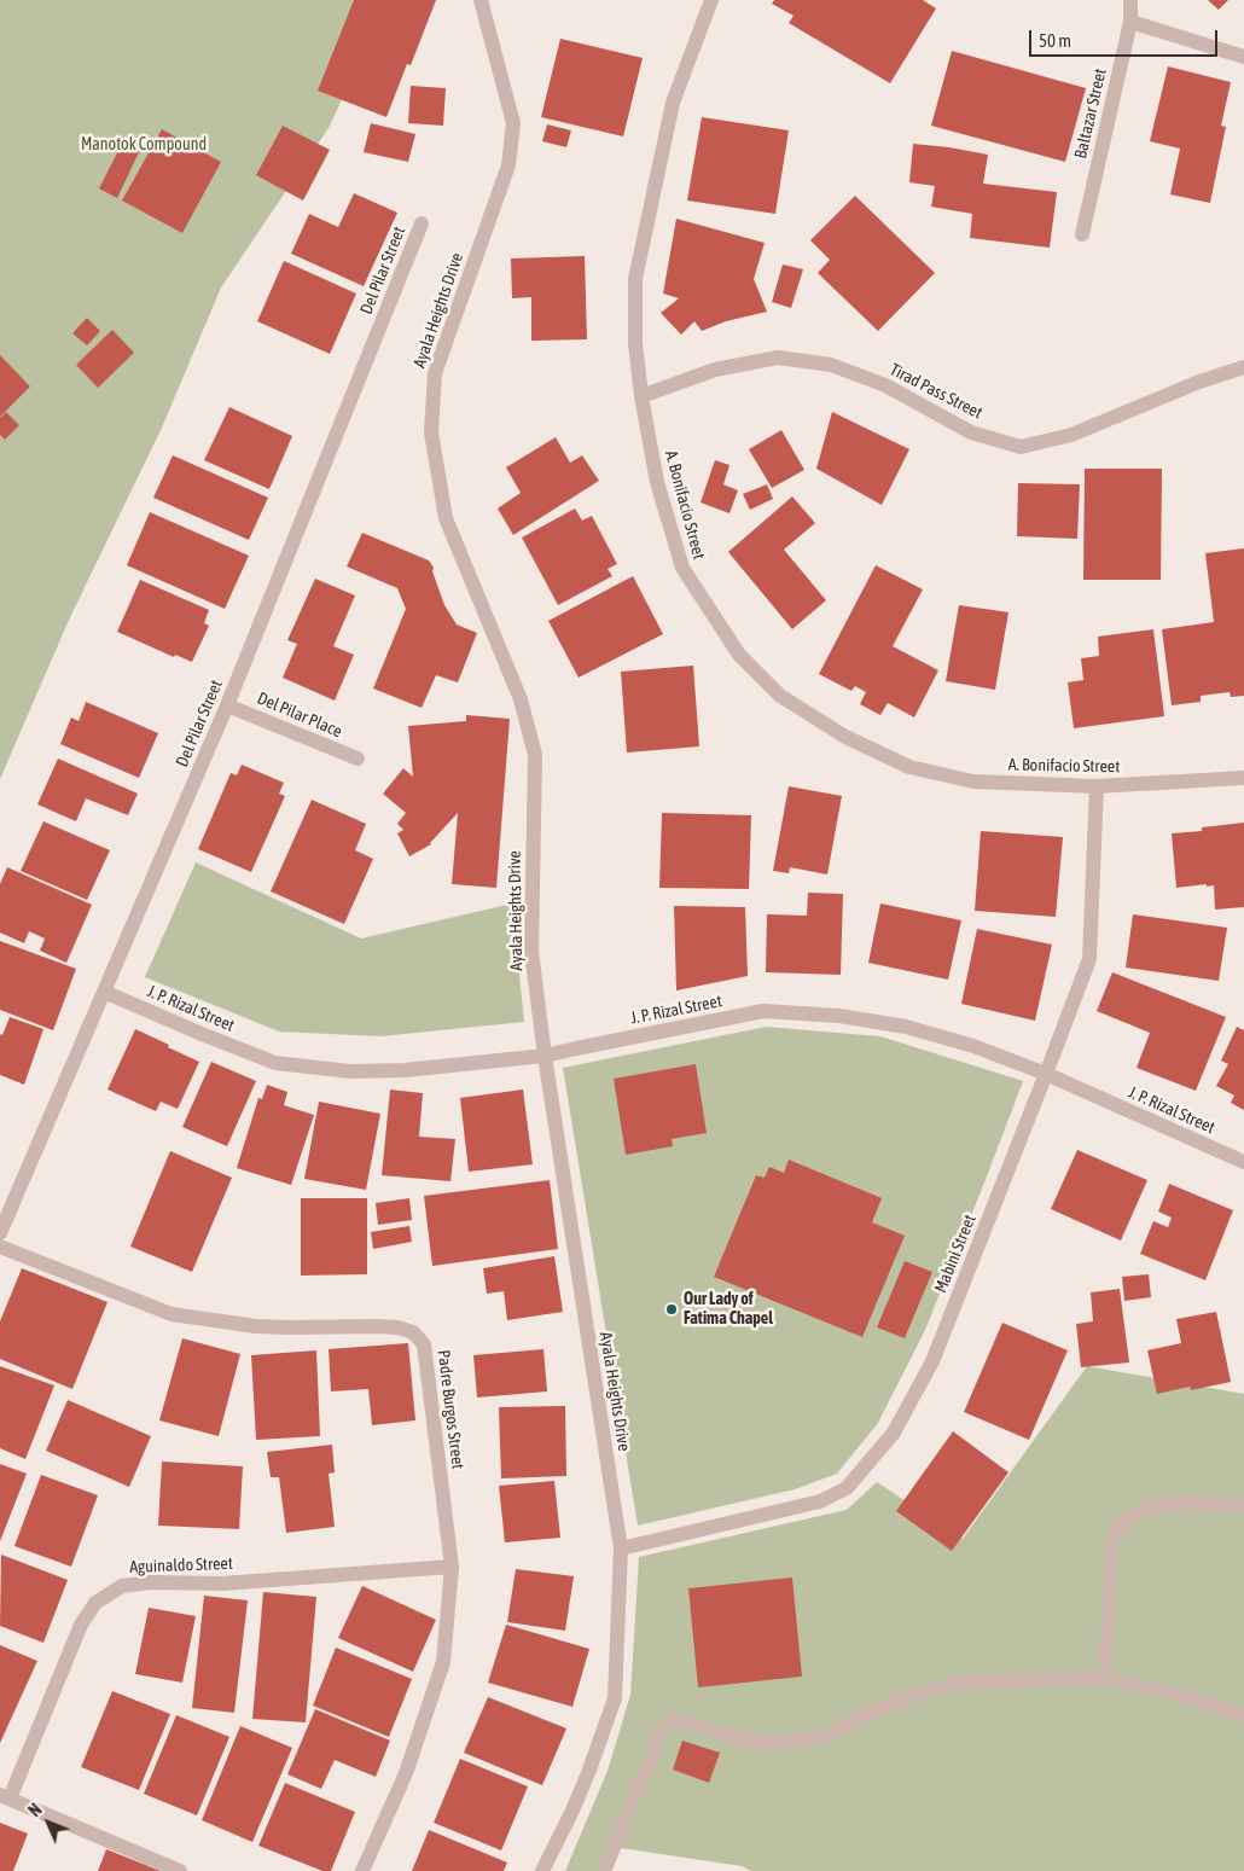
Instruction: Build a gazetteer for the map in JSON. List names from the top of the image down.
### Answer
{
  "streets": {
    "street": [
      "Baltazar Street",
      "Del Pilar Street",
      "Ayala Heights Drive",
      "Tirad Pass Street",
      "A. Bonifacio Street",
      "Del Pilar Place",
      "J. P. Rizal Street",
      "Mabini Street",
      "Padre Burgos Street",
      "Aguinaldo Street"
    ]
  },
  "crossings": [
    ["Del Pilar Street", "Del Pilar Place"],
    ["Del Pilar Street", "J. P. Rizal Street"],
    ["Ayala Heights Drive", "J. P. Rizal Street"],
    ["Ayala Heights Drive", "Mabini Street"],
    ["Tirad Pass Street", "A. Bonifacio Street"],
    ["A. Bonifacio Street", "Mabini Street"],
    ["J. P. Rizal Street", "Mabini Street"],
    ["Padre Burgos Street", "Aguinaldo Street"]
  ],
  "parks": ["Manotok Compound"],
  "places": ["Our Lady of Fatima Chapel"],
  "scale_bar": "50 m",
  "north": "top left"
}
